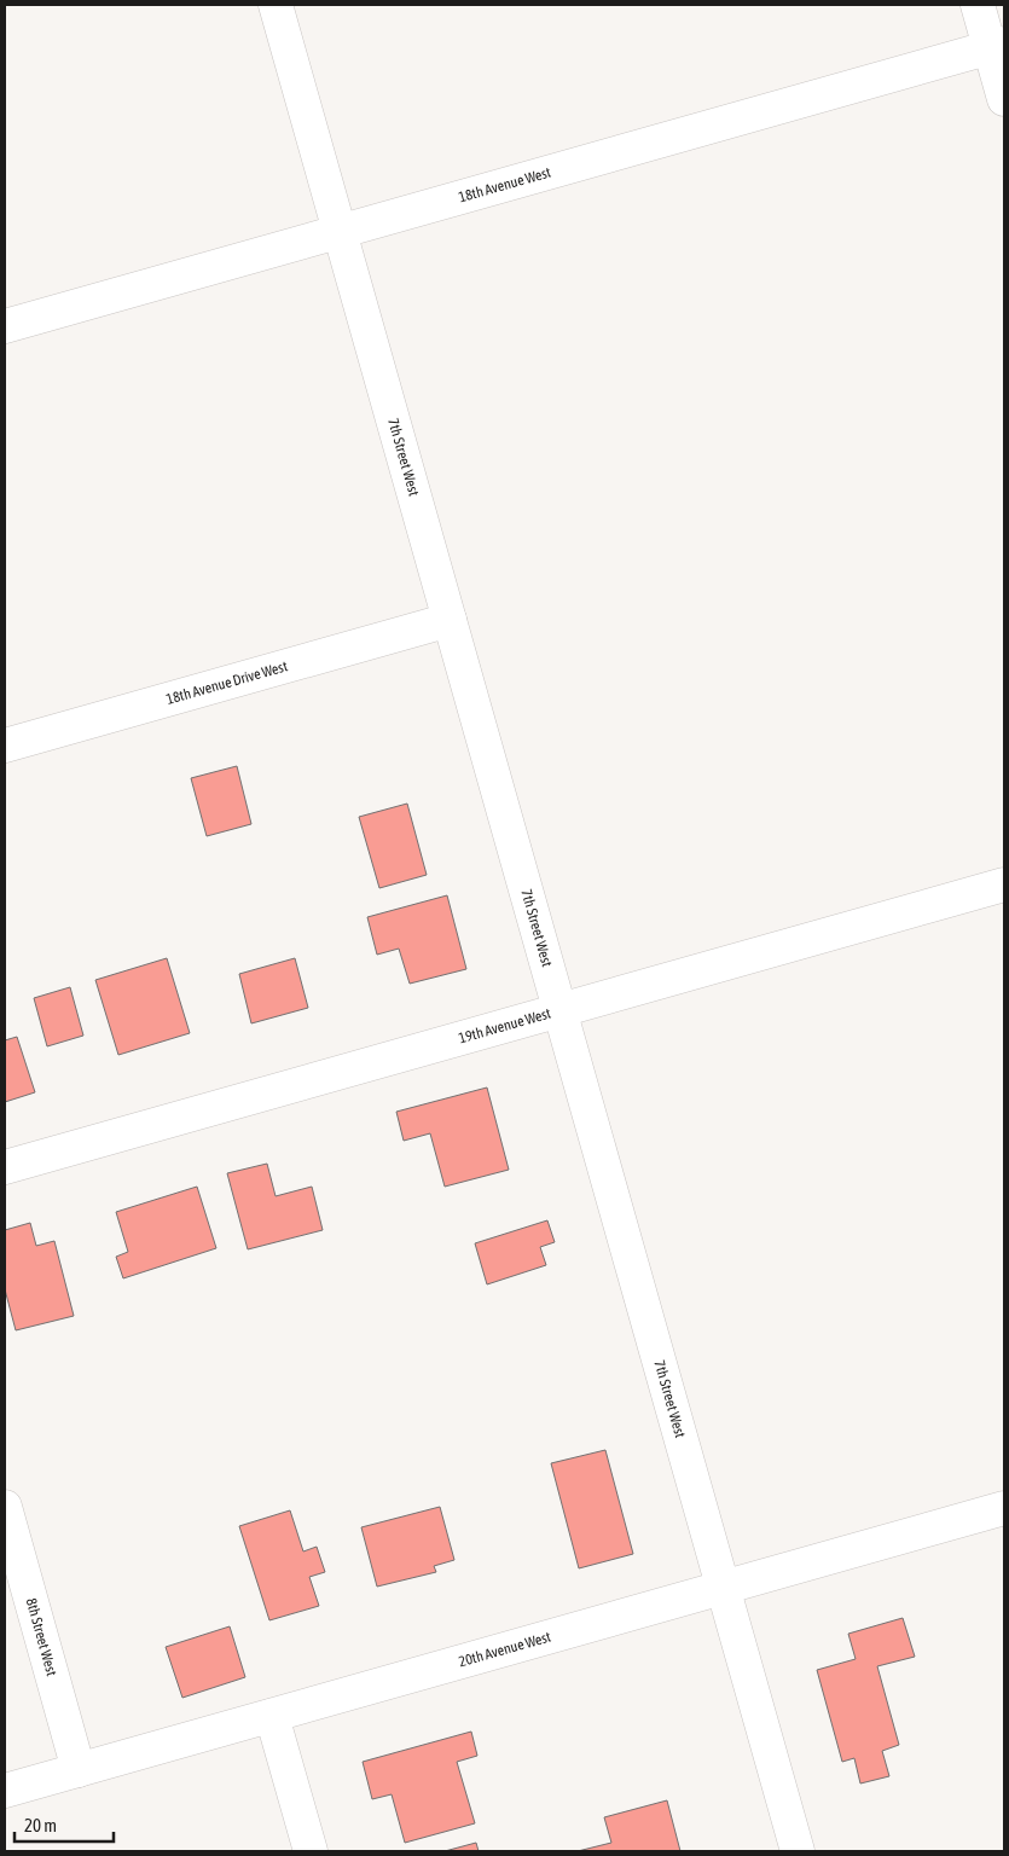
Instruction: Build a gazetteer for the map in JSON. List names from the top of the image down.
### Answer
{
  "streets": {
    "street": [
      "18th Avenue West",
      "7th Street West",
      "18th Avenue Drive West",
      "19th Avenue West",
      "8th Street West",
      "20th Avenue West"
    ]
  },
  "crossings": [
    ["18th Avenue West", "7th Street West"],
    ["7th Street West", "18th Avenue Drive West"],
    ["7th Street West", "19th Avenue West"],
    ["7th Street West", "20th Avenue West"],
    ["8th Street West", "20th Avenue West"]
  ],
  "scale_bar": "20 m"
}
